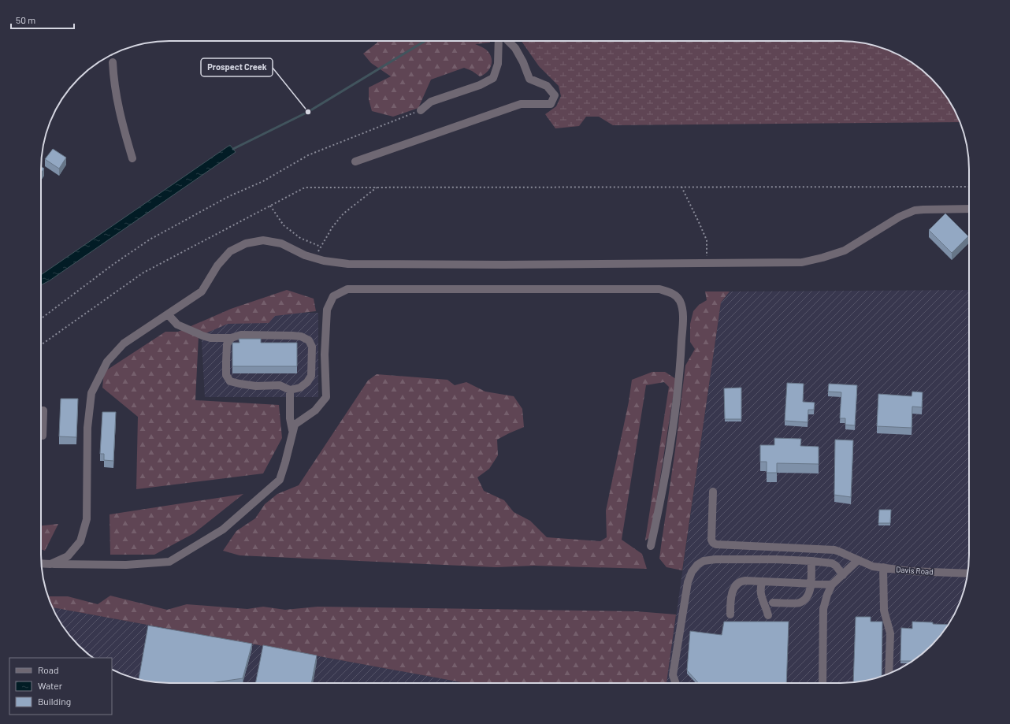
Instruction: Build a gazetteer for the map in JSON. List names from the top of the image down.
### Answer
{
  "streets": {
    "street": ["Davis Road"]
  },
  "places": ["Prospect Creek"],
  "legend": ["Road", "Water", "Building"],
  "scale_bar": "50 m"
}
